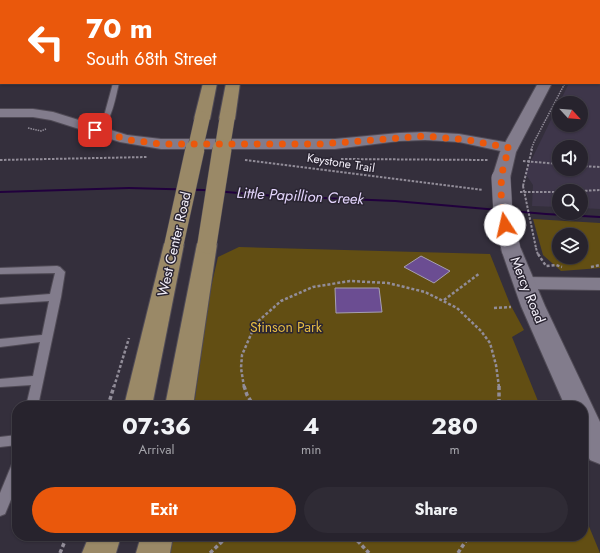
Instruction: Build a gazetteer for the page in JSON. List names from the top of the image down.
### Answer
{
  "streets": {
    "main road": ["West Center Road", "Mercy Road"],
    "path": ["Keystone Trail"]
  },
  "water": ["Little Papillion Creek"],
  "parks": ["Stinson Park"],
  "north": "bottom right",
  "page": {
    "turn": ["70 m", "South 68th Street"],
    "eta": [
      "07:36",
      "Arrival",
      "4",
      "min",
      "280",
      "m"
    ],
    "buttons": ["Exit", "Share"]
  }
}
